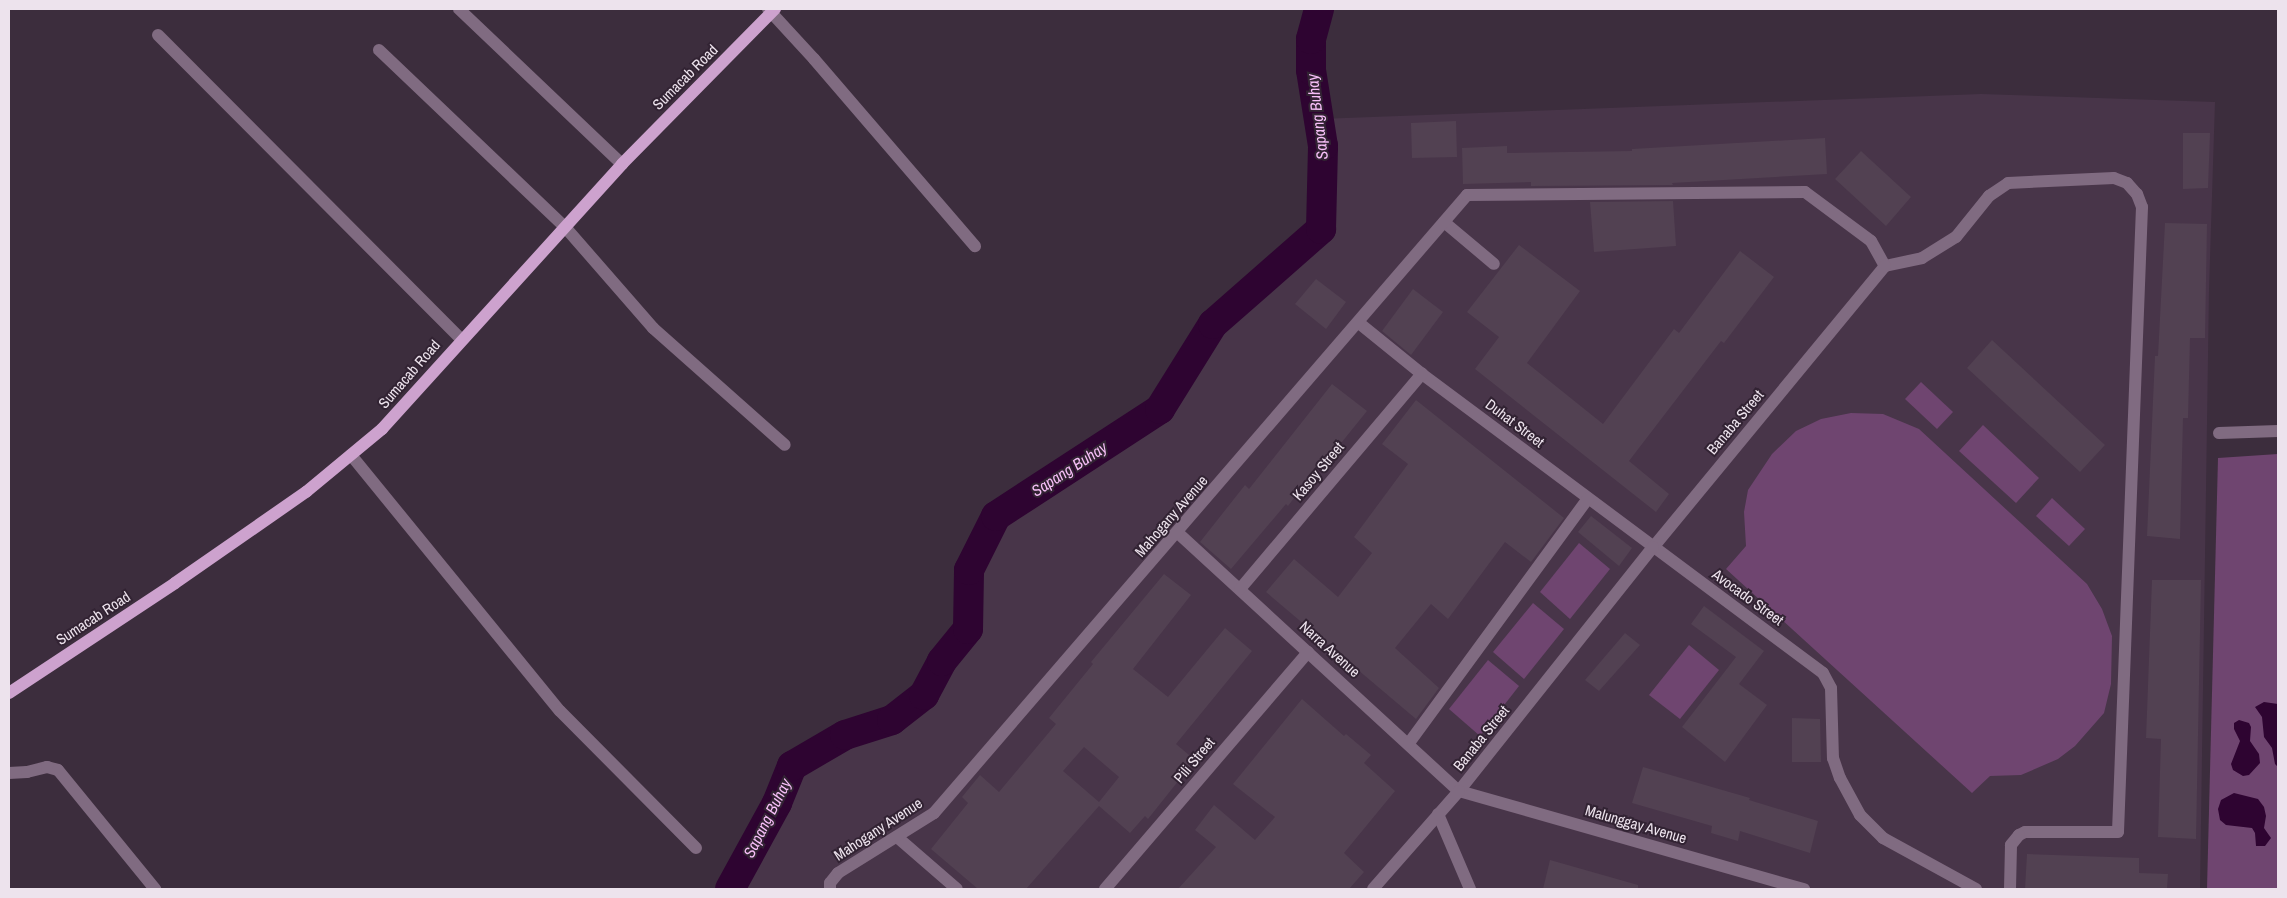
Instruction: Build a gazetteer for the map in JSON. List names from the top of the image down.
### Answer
{
  "streets": {
    "main road": ["Sumacab Road"],
    "street": [
      "Banaba Street",
      "Duhat Street",
      "Kasoy Street",
      "Mahogany Avenue",
      "Avocado Street",
      "Narra Avenue",
      "Pili Street",
      "Malunggay Avenue"
    ]
  },
  "crossings": [
    ["Banaba Street", "Duhat Street"],
    ["Banaba Street", "Mahogany Avenue"],
    ["Banaba Street", "Avocado Street"],
    ["Banaba Street", "Narra Avenue"],
    ["Banaba Street", "Malunggay Avenue"],
    ["Duhat Street", "Kasoy Street"],
    ["Duhat Street", "Mahogany Avenue"],
    ["Duhat Street", "Avocado Street"],
    ["Kasoy Street", "Narra Avenue"],
    ["Mahogany Avenue", "Narra Avenue"],
    ["Narra Avenue", "Pili Street"],
    ["Narra Avenue", "Malunggay Avenue"]
  ],
  "water": ["Sapang Buhay"]
}
